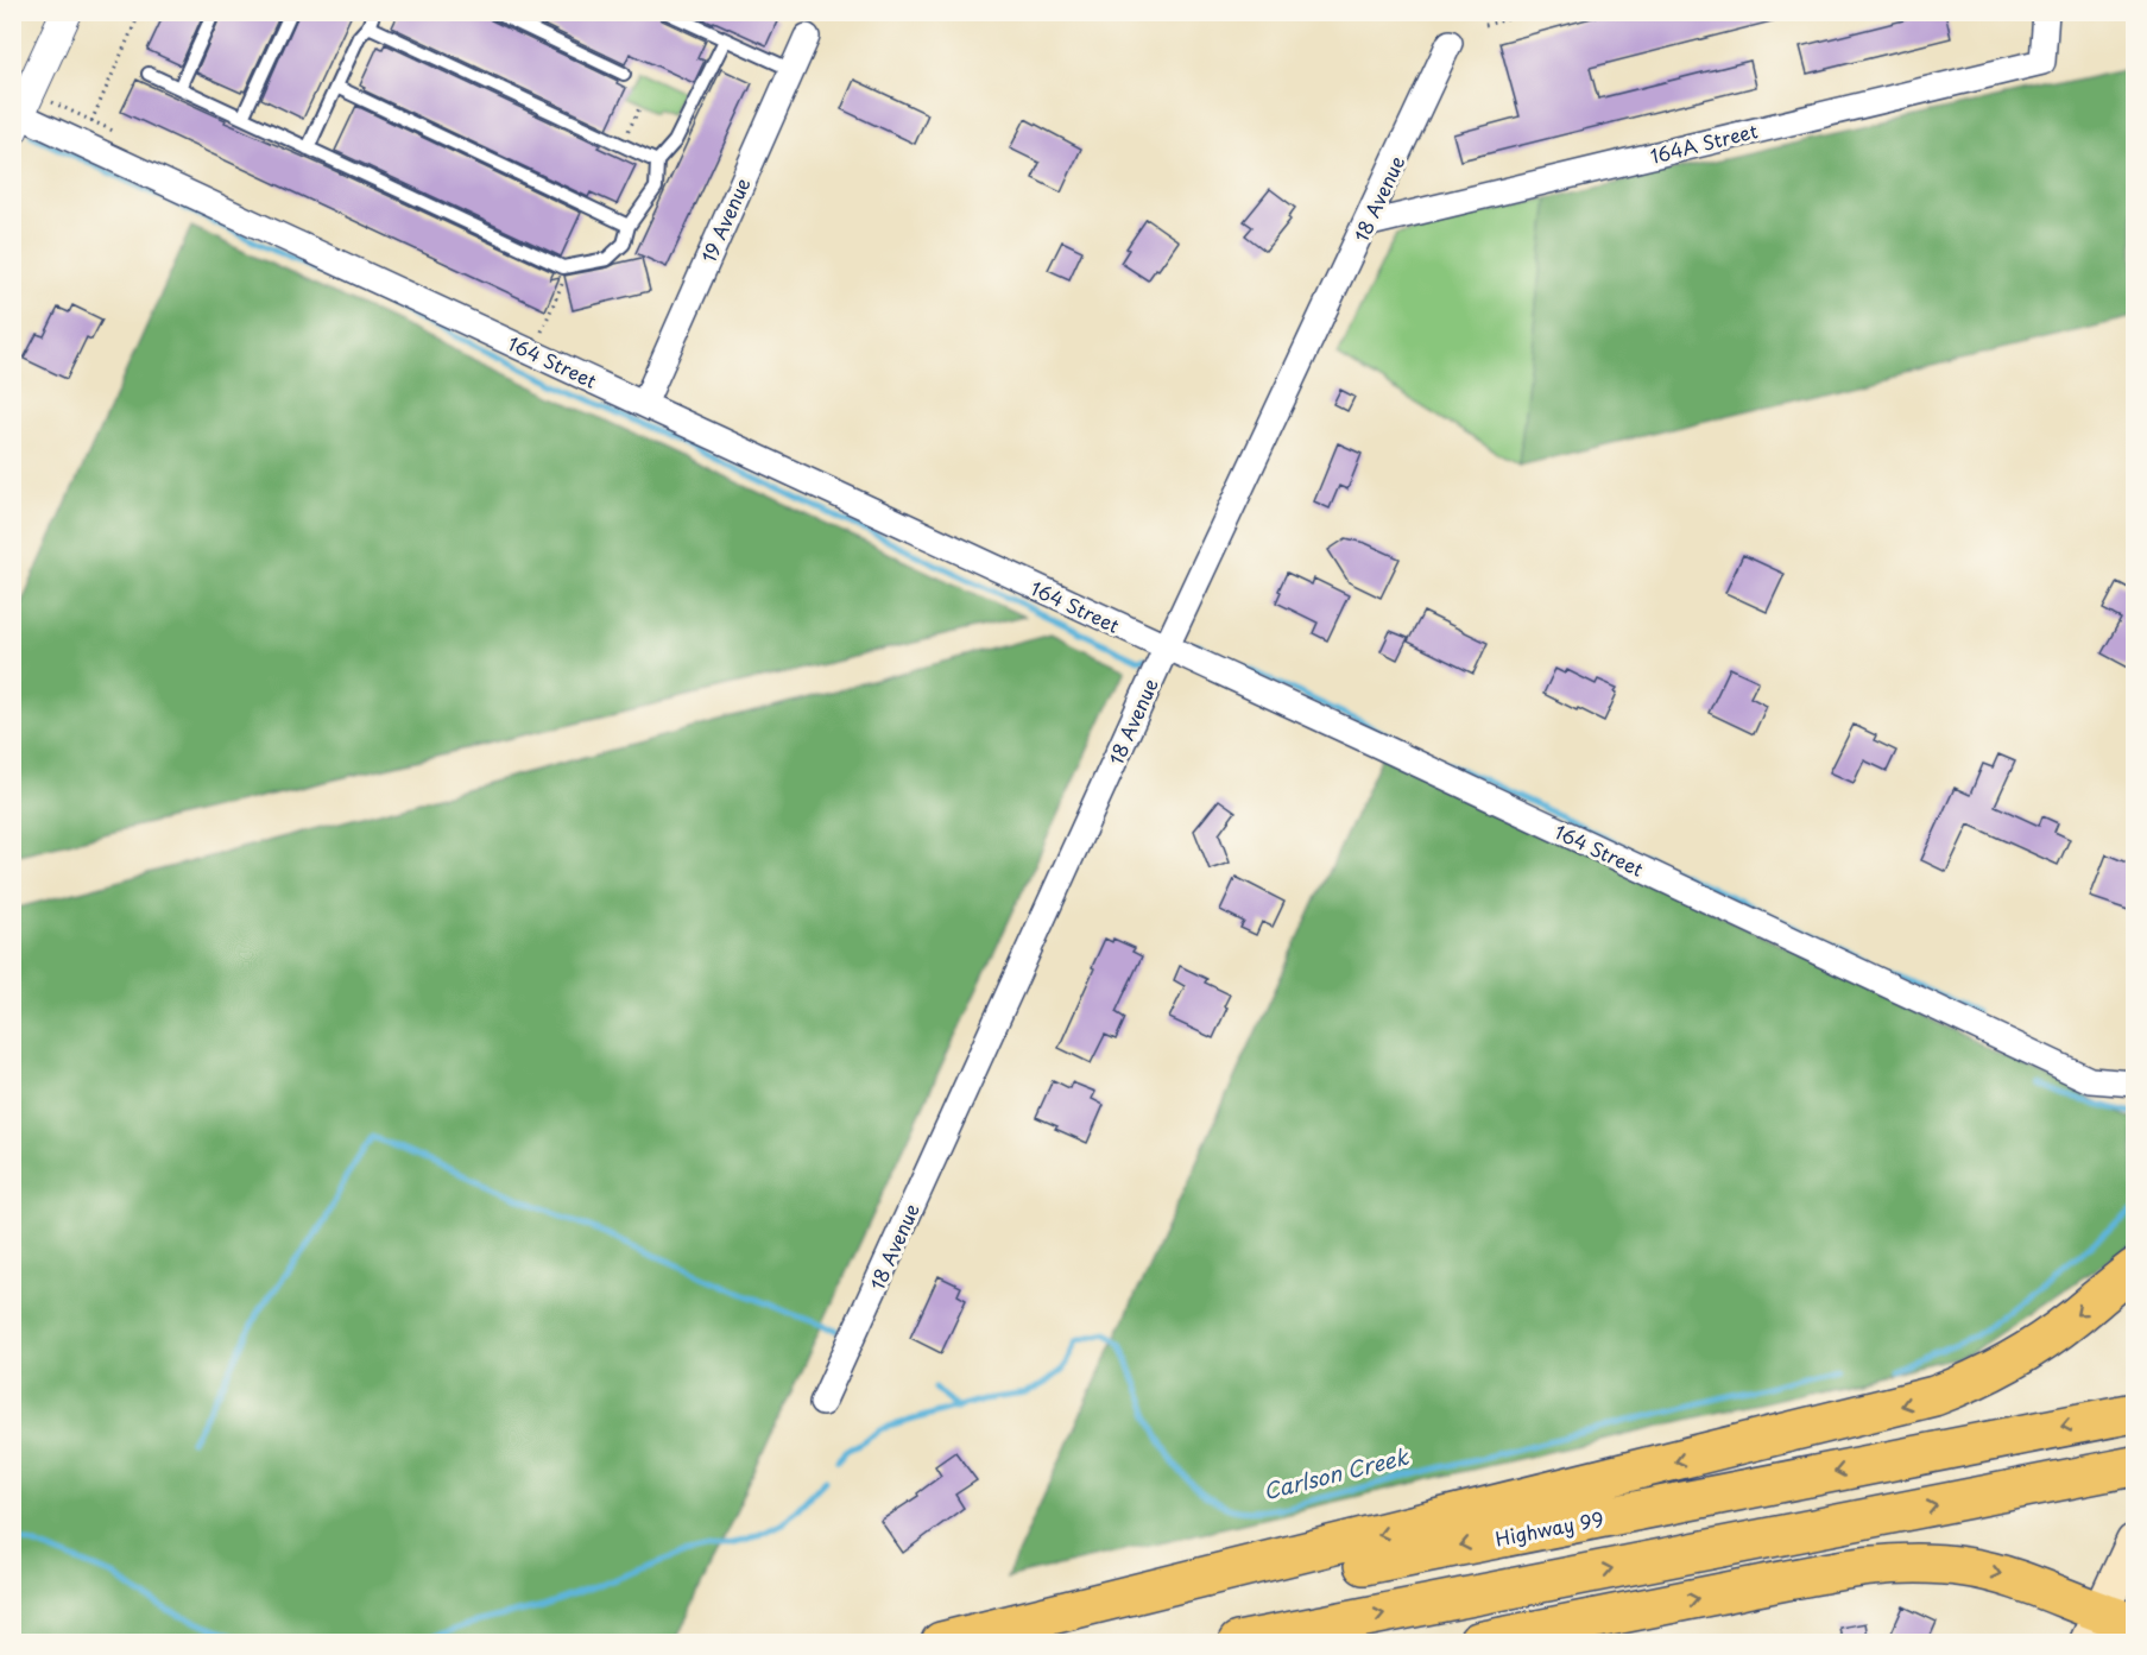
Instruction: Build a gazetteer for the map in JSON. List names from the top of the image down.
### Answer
{
  "streets": {
    "highway": ["Highway 99"],
    "street": [
      "164A Street",
      "18 Avenue",
      "19 Avenue",
      "164 Street"
    ]
  },
  "crossings": [
    ["164A Street", "18 Avenue"],
    ["18 Avenue", "164 Street"],
    ["19 Avenue", "164 Street"]
  ],
  "water": ["Carlson Creek"]
}
